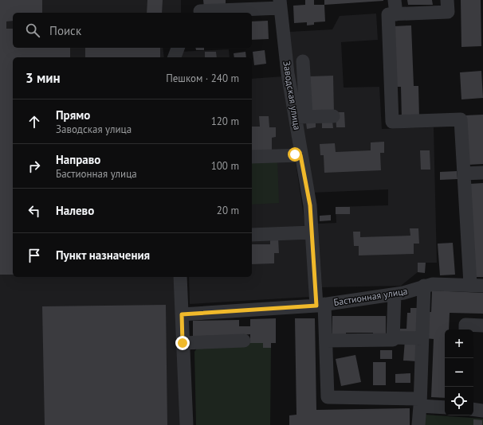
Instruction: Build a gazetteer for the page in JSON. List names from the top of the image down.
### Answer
{
  "streets": {
    "street": ["Заводская улица", "Бастионная улица"]
  },
  "crossings": [
    ["Заводская улица", "Бастионная улица"]
  ],
  "page": {
    "search": "Поиск",
    "heading": ["3 мин", "Пешком · 240 m"],
    "list": [
      ["Прямо", "Заводская улица", "120 m"],
      ["Направо", "Бастионная улица", "100 m"],
      ["Налево", "20 m"],
      "Пункт назначения"
    ],
    "map_buttons": ["+", "−"]
  }
}
